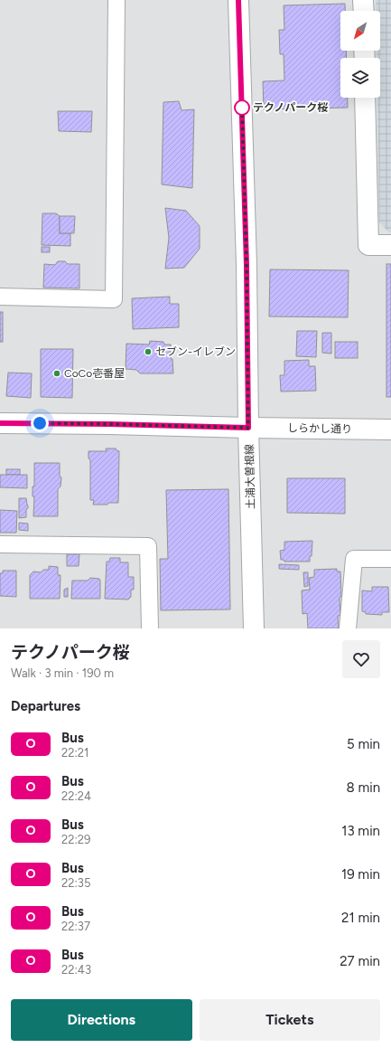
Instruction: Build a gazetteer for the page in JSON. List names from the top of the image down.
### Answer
{
  "streets": {
    "main road": ["しらかし通り", "土浦大曽根線"]
  },
  "crossings": [
    ["しらかし通り", "土浦大曽根線"]
  ],
  "places": ["テクノパーク桜", "セブン-イレブン", "CoCo壱番屋"],
  "lines": ["bus line O"],
  "north": "bottom left",
  "page": {
    "heading": [
      ["テクノパーク桜", "Walk · 3 min · 190 m"],
      "Departures"
    ],
    "list": [
      {
        "mark": "O",
        "name": "Bus",
        "note": "22:21",
        "value": "5 min"
      },
      {
        "mark": "O",
        "name": "Bus",
        "note": "22:24",
        "value": "8 min"
      },
      {
        "mark": "O",
        "name": "Bus",
        "note": "22:29",
        "value": "13 min"
      },
      {
        "mark": "O",
        "name": "Bus",
        "note": "22:35",
        "value": "19 min"
      },
      {
        "mark": "O",
        "name": "Bus",
        "note": "22:37",
        "value": "21 min"
      },
      {
        "mark": "O",
        "name": "Bus",
        "note": "22:43",
        "value": "27 min"
      }
    ],
    "buttons": ["Directions", "Tickets"]
  }
}
